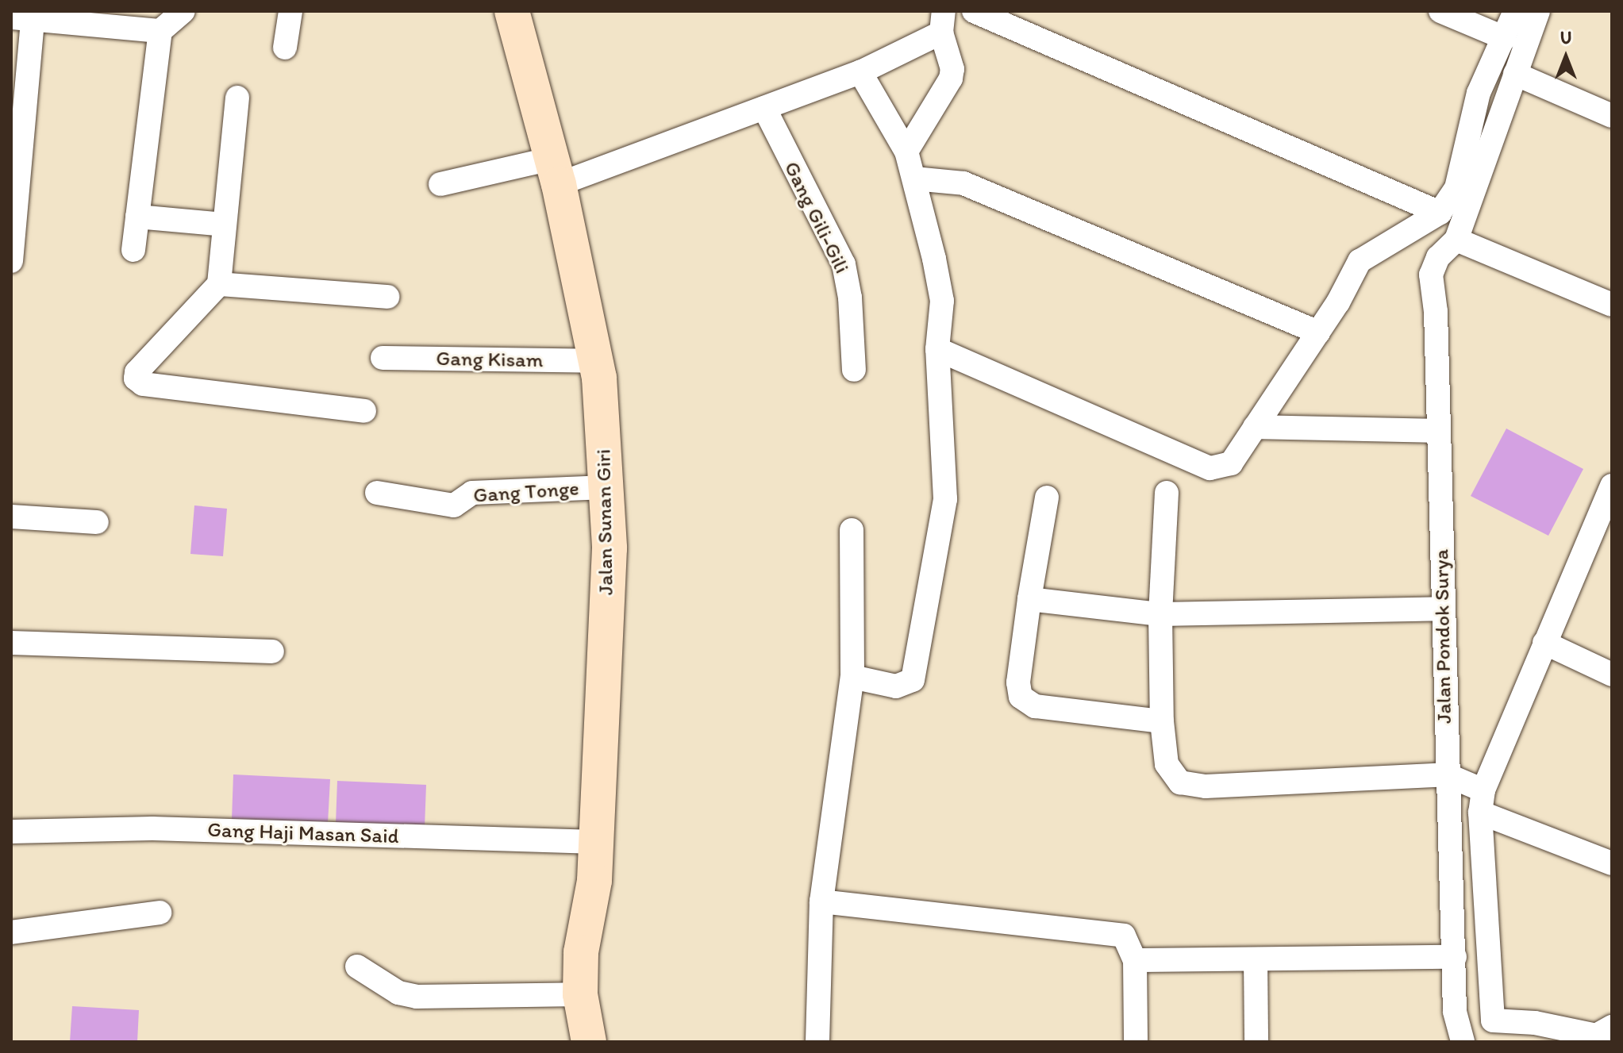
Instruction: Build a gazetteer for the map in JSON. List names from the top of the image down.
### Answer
{
  "streets": {
    "street": [
      "Gang Gili-Gili",
      "Gang Kisam",
      "Gang Tonge",
      "Jalan Sunan Giri",
      "Jalan Pondok Surya",
      "Gang Haji Masan Said"
    ]
  },
  "crossings": [
    ["Gang Kisam", "Jalan Sunan Giri"],
    ["Gang Tonge", "Jalan Sunan Giri"],
    ["Jalan Sunan Giri", "Gang Haji Masan Said"]
  ],
  "north": "top"
}
